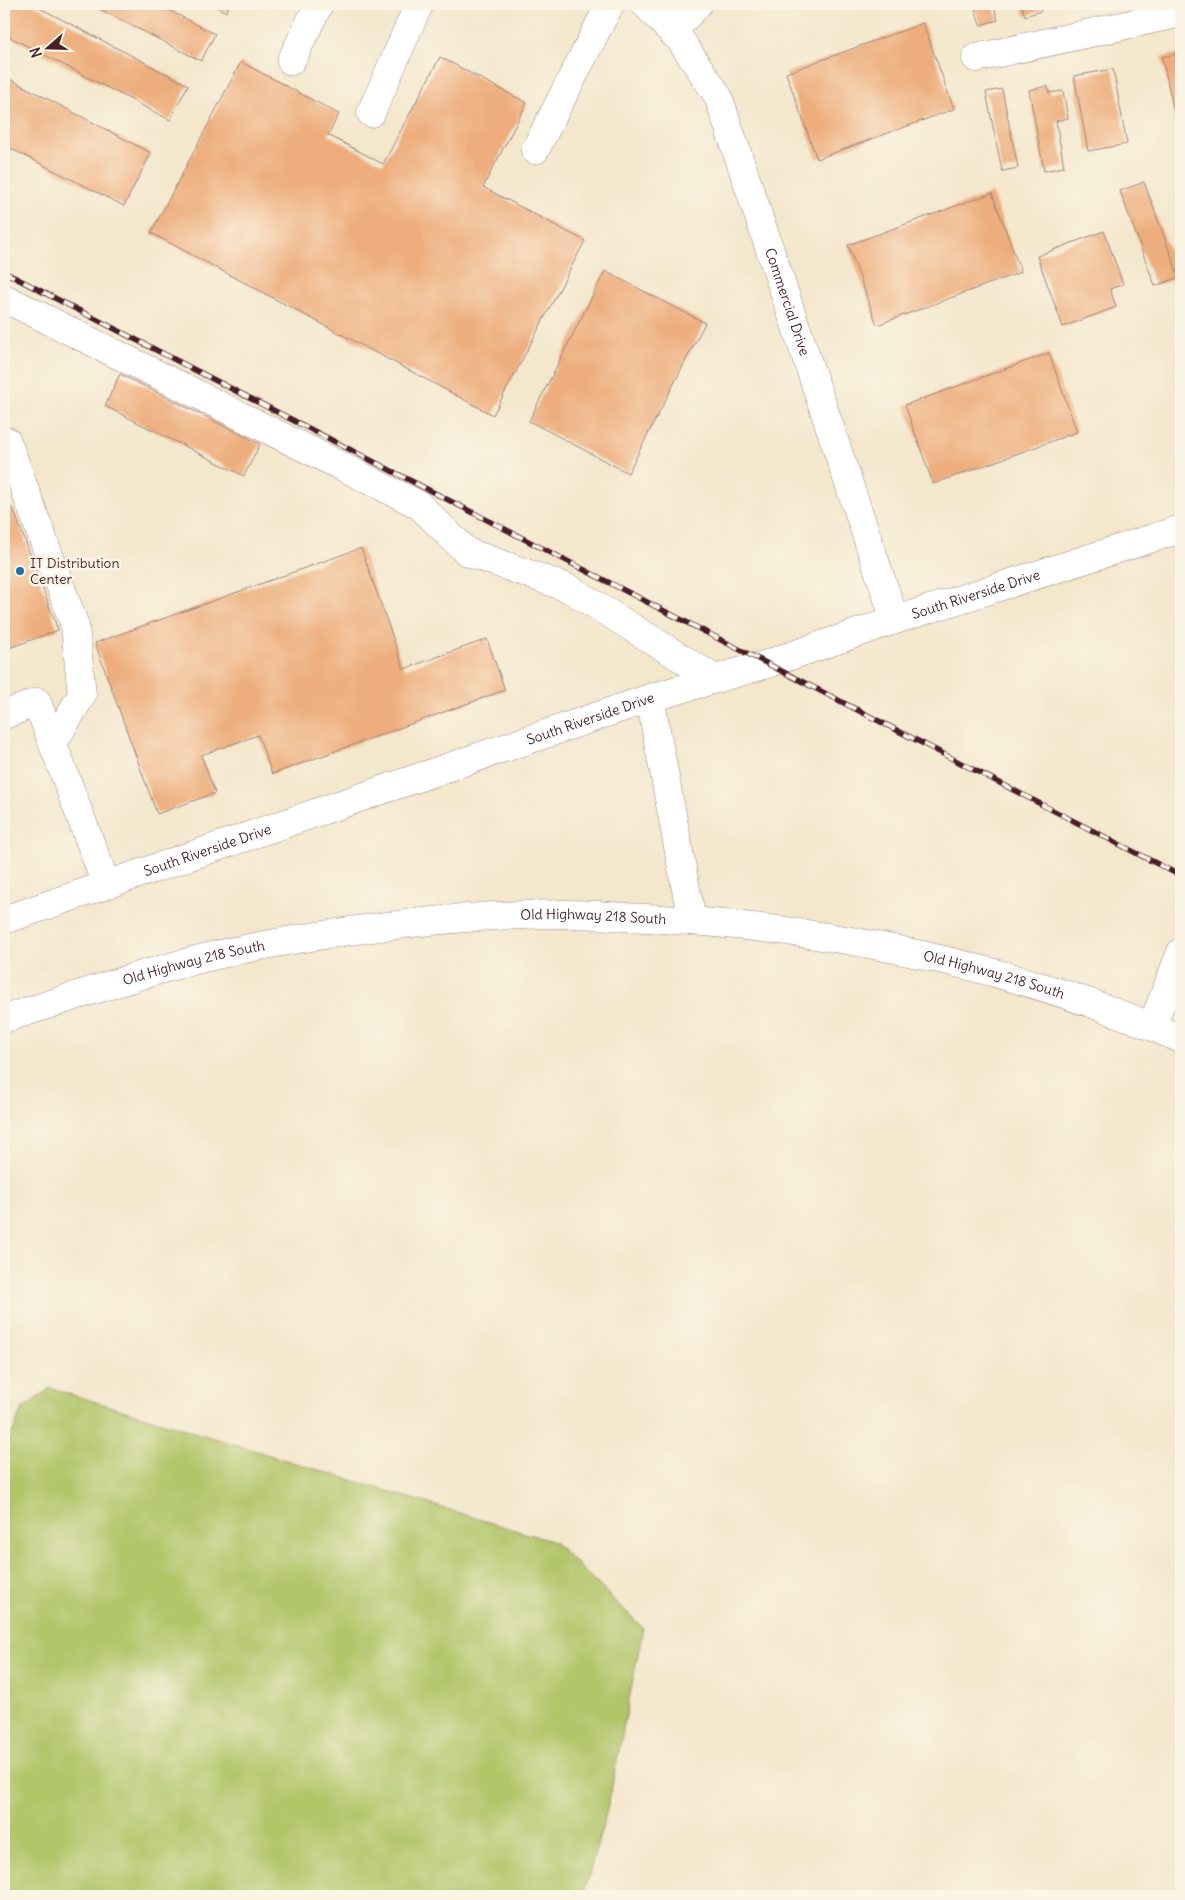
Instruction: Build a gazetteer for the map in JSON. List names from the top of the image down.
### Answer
{
  "streets": {
    "street": ["Commercial Drive", "South Riverside Drive", "Old Highway 218 South"]
  },
  "crossings": [
    ["Commercial Drive", "South Riverside Drive"]
  ],
  "places": ["IT Distribution Center"],
  "north": "left"
}
